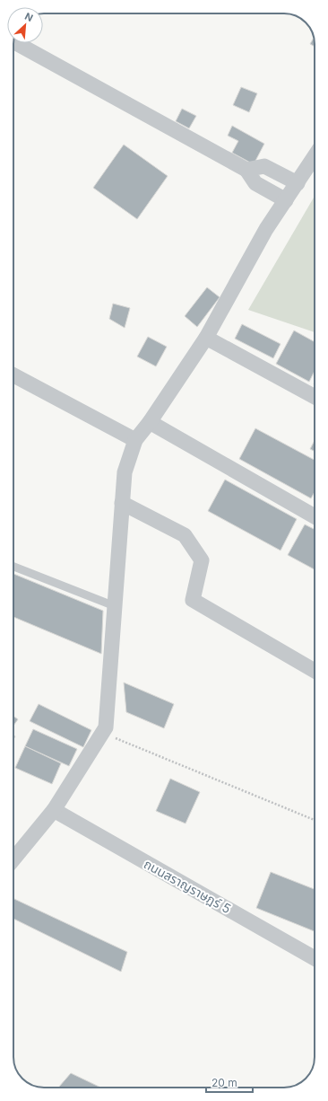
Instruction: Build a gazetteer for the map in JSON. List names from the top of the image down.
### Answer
{
  "streets": {
    "street": ["ถนนสราญราษฎร์ 5"]
  },
  "scale_bar": "20 m",
  "north": "top right"
}
